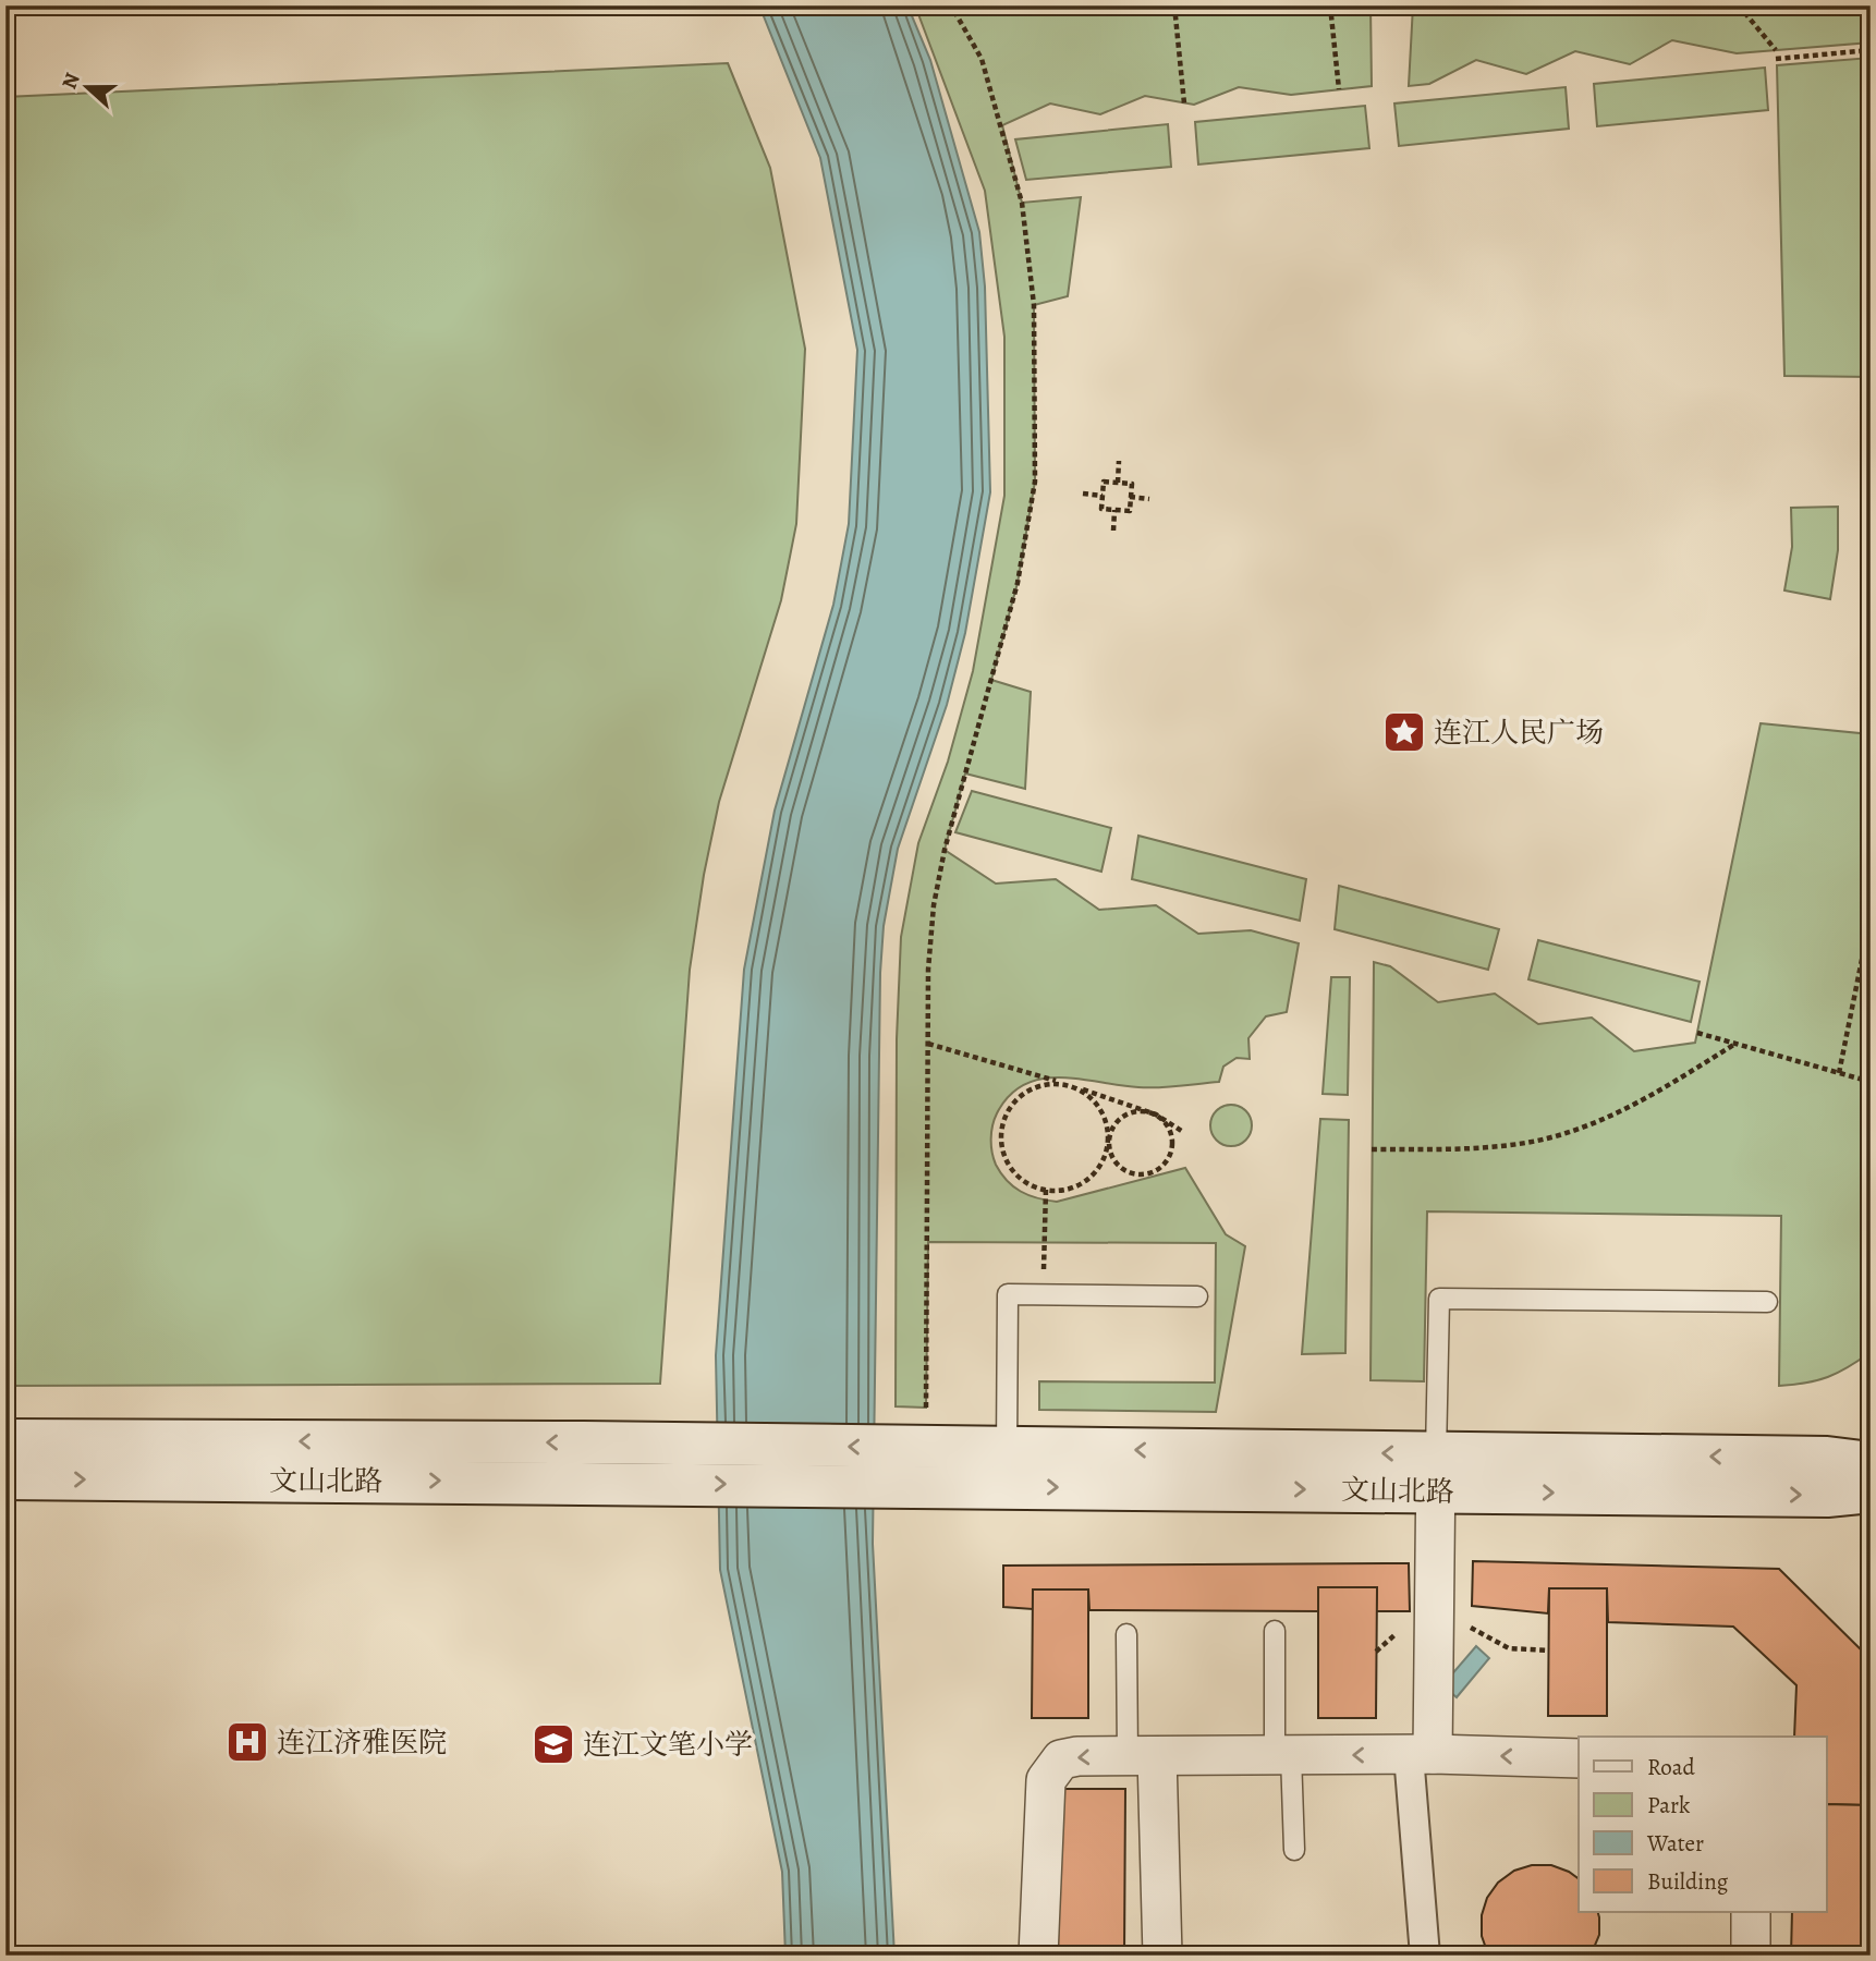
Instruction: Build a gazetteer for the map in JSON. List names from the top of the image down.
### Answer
{
  "streets": {
    "main road": ["文山北路"]
  },
  "places": {
    "place": ["连江人民广场"],
    "hospital": ["连江济雅医院"],
    "school or university": ["连江文笔小学"]
  },
  "legend": [
    "Road",
    "Park",
    "Water",
    "Building"
  ],
  "north": "left"
}
